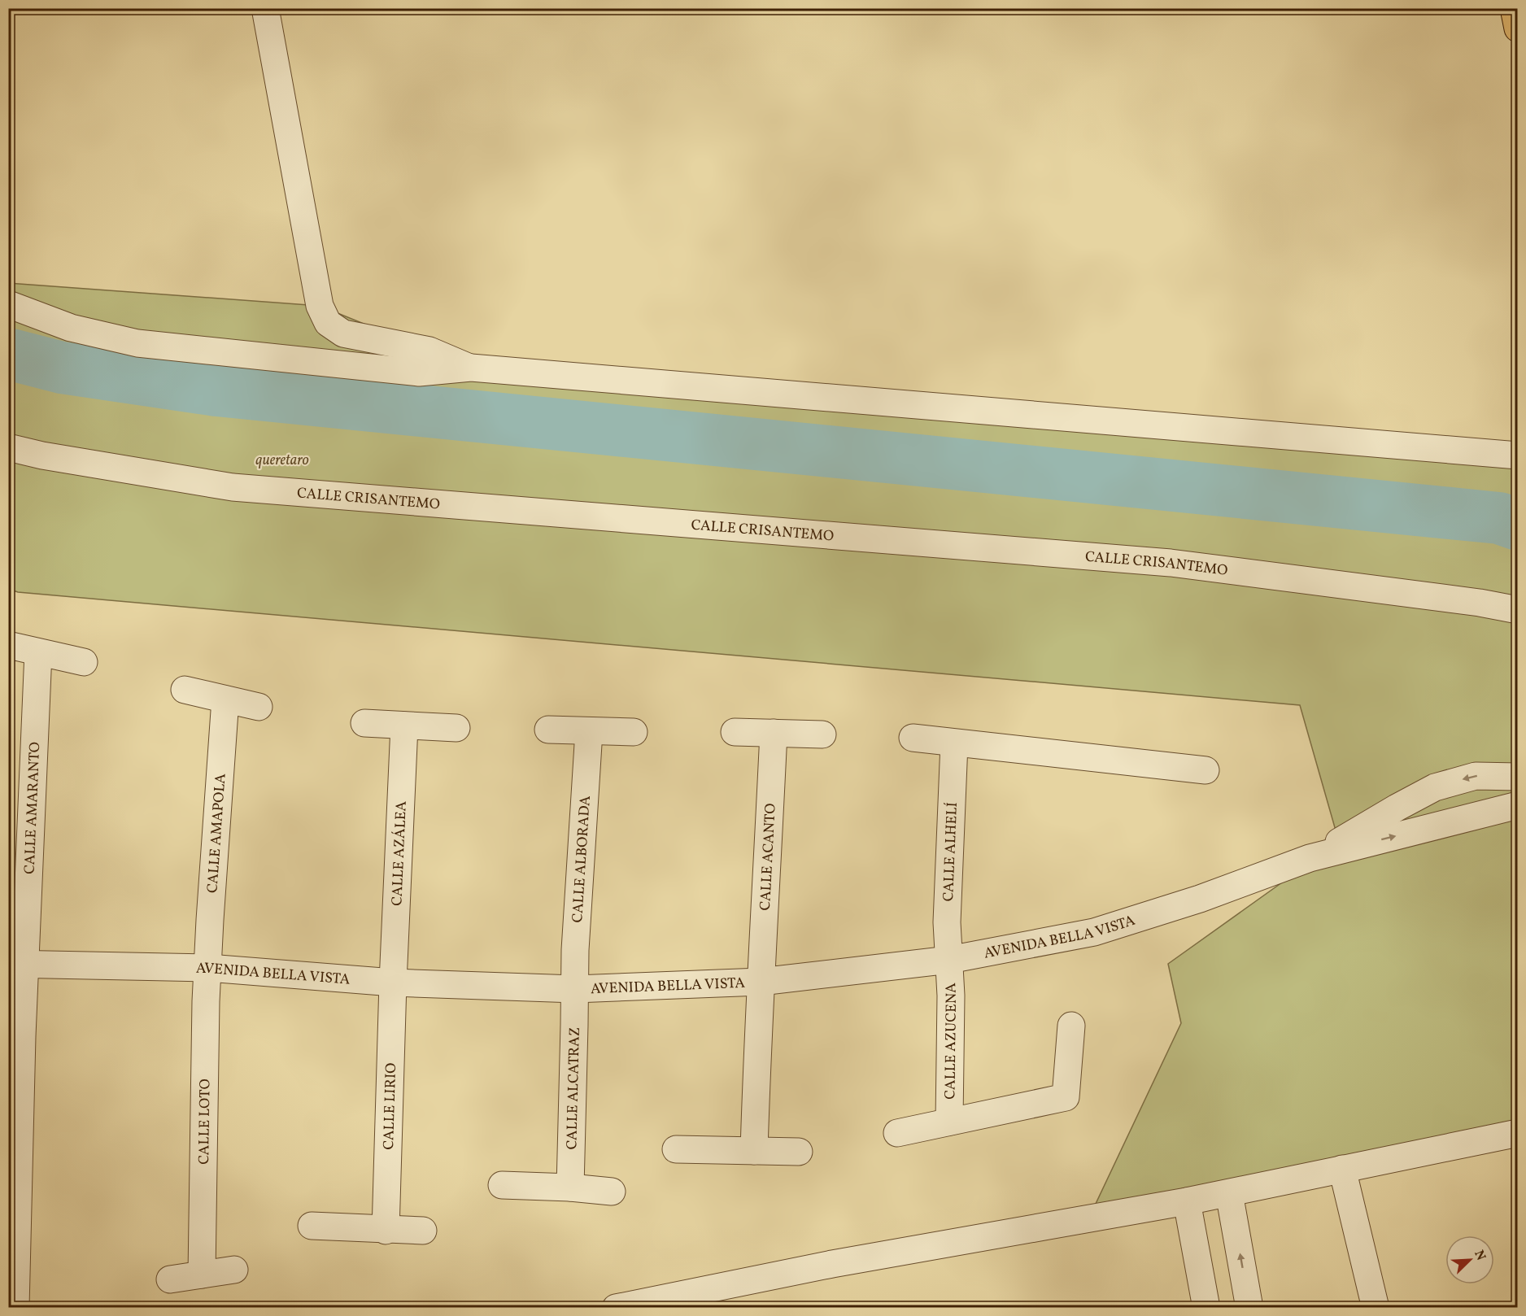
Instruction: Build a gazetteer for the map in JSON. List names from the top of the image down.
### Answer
{
  "streets": {
    "street": [
      "CALLE CRISANTEMO",
      "CALLE AMARANTO",
      "CALLE AMAPOLA",
      "CALLE ALHELÍ",
      "CALLE AZÁLEA",
      "CALLE ACANTO",
      "CALLE ALBORADA",
      "AVENIDA BELLA VISTA",
      "CALLE AZUCENA",
      "CALLE ALCATRAZ",
      "CALLE LIRIO",
      "CALLE LOTO"
    ]
  },
  "crossings": [
    ["CALLE AMARANTO", "AVENIDA BELLA VISTA"],
    ["CALLE AMAPOLA", "AVENIDA BELLA VISTA"],
    ["CALLE AMAPOLA", "CALLE LOTO"],
    ["CALLE ALHELÍ", "AVENIDA BELLA VISTA"],
    ["CALLE ALHELÍ", "CALLE AZUCENA"],
    ["CALLE AZÁLEA", "AVENIDA BELLA VISTA"],
    ["CALLE AZÁLEA", "CALLE LIRIO"],
    ["CALLE ACANTO", "AVENIDA BELLA VISTA"],
    ["CALLE ALBORADA", "AVENIDA BELLA VISTA"],
    ["CALLE ALBORADA", "CALLE ALCATRAZ"],
    ["AVENIDA BELLA VISTA", "CALLE AZUCENA"],
    ["AVENIDA BELLA VISTA", "CALLE ALCATRAZ"],
    ["AVENIDA BELLA VISTA", "CALLE LIRIO"],
    ["AVENIDA BELLA VISTA", "CALLE LOTO"]
  ],
  "parks": ["queretaro"],
  "north": "top right"
}
